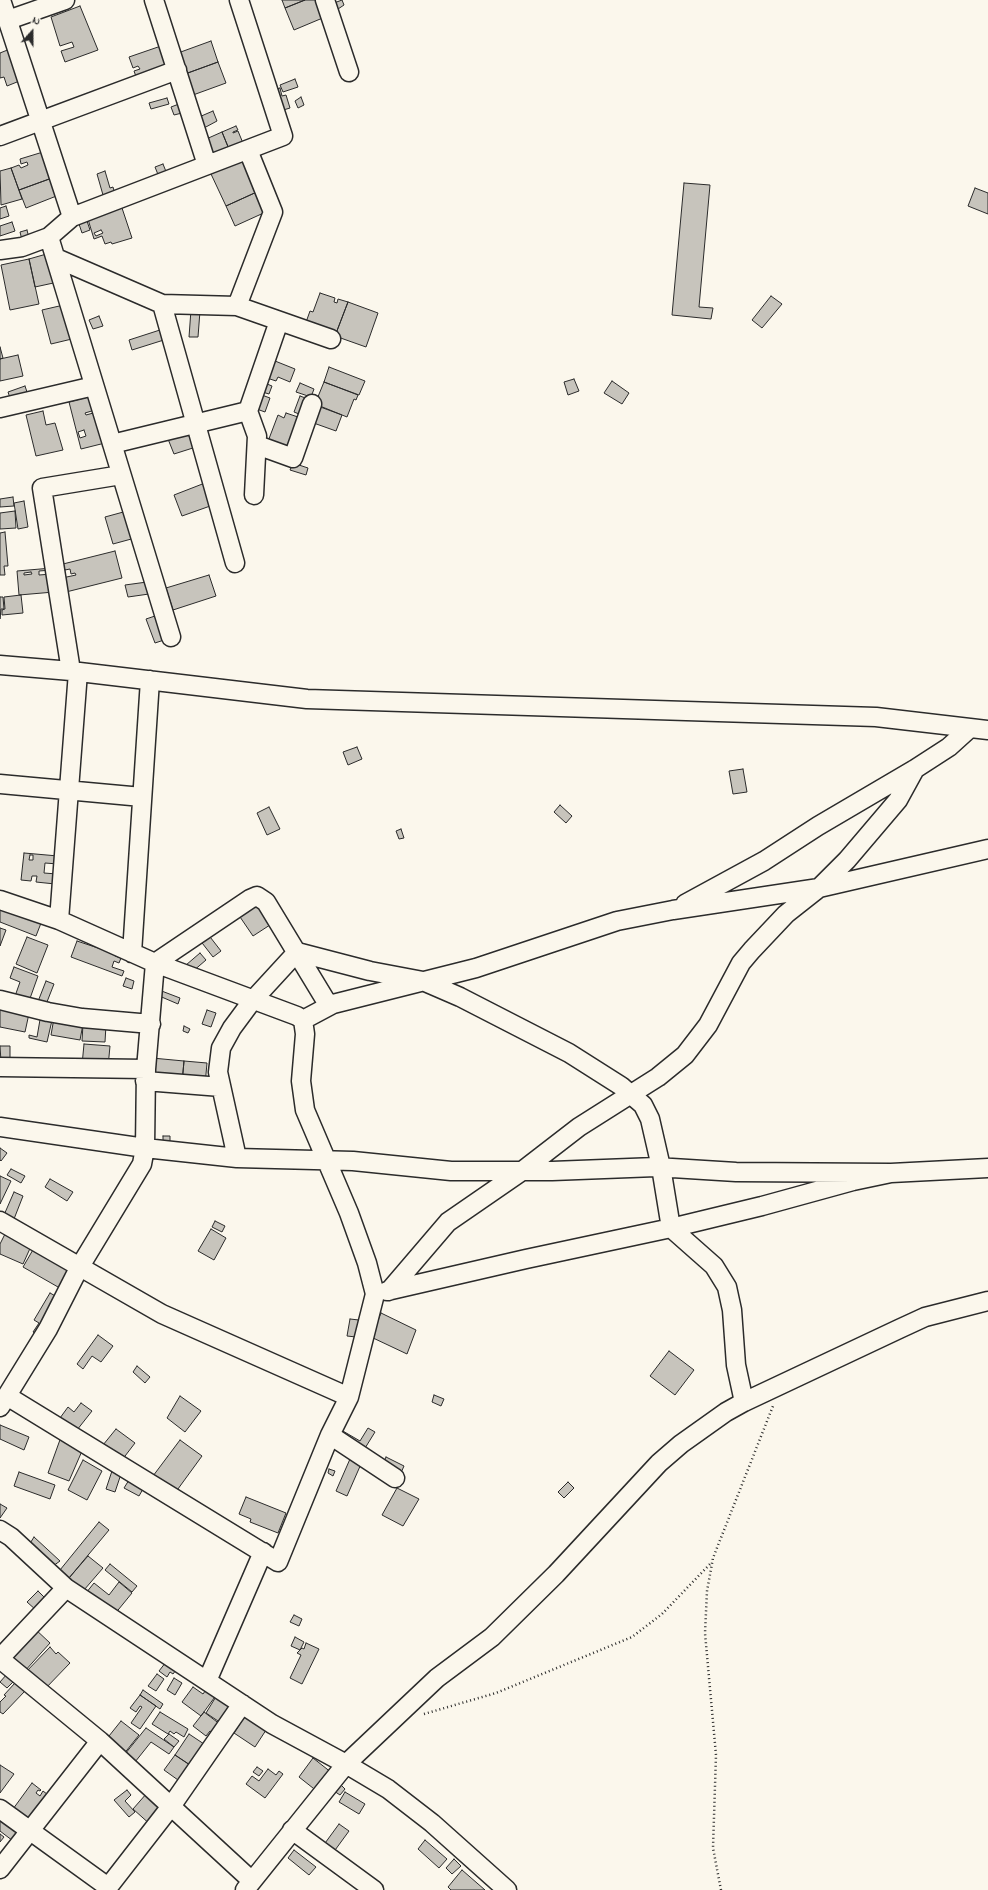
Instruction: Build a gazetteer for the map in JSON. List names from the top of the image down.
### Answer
{
  "north": "top"
}
